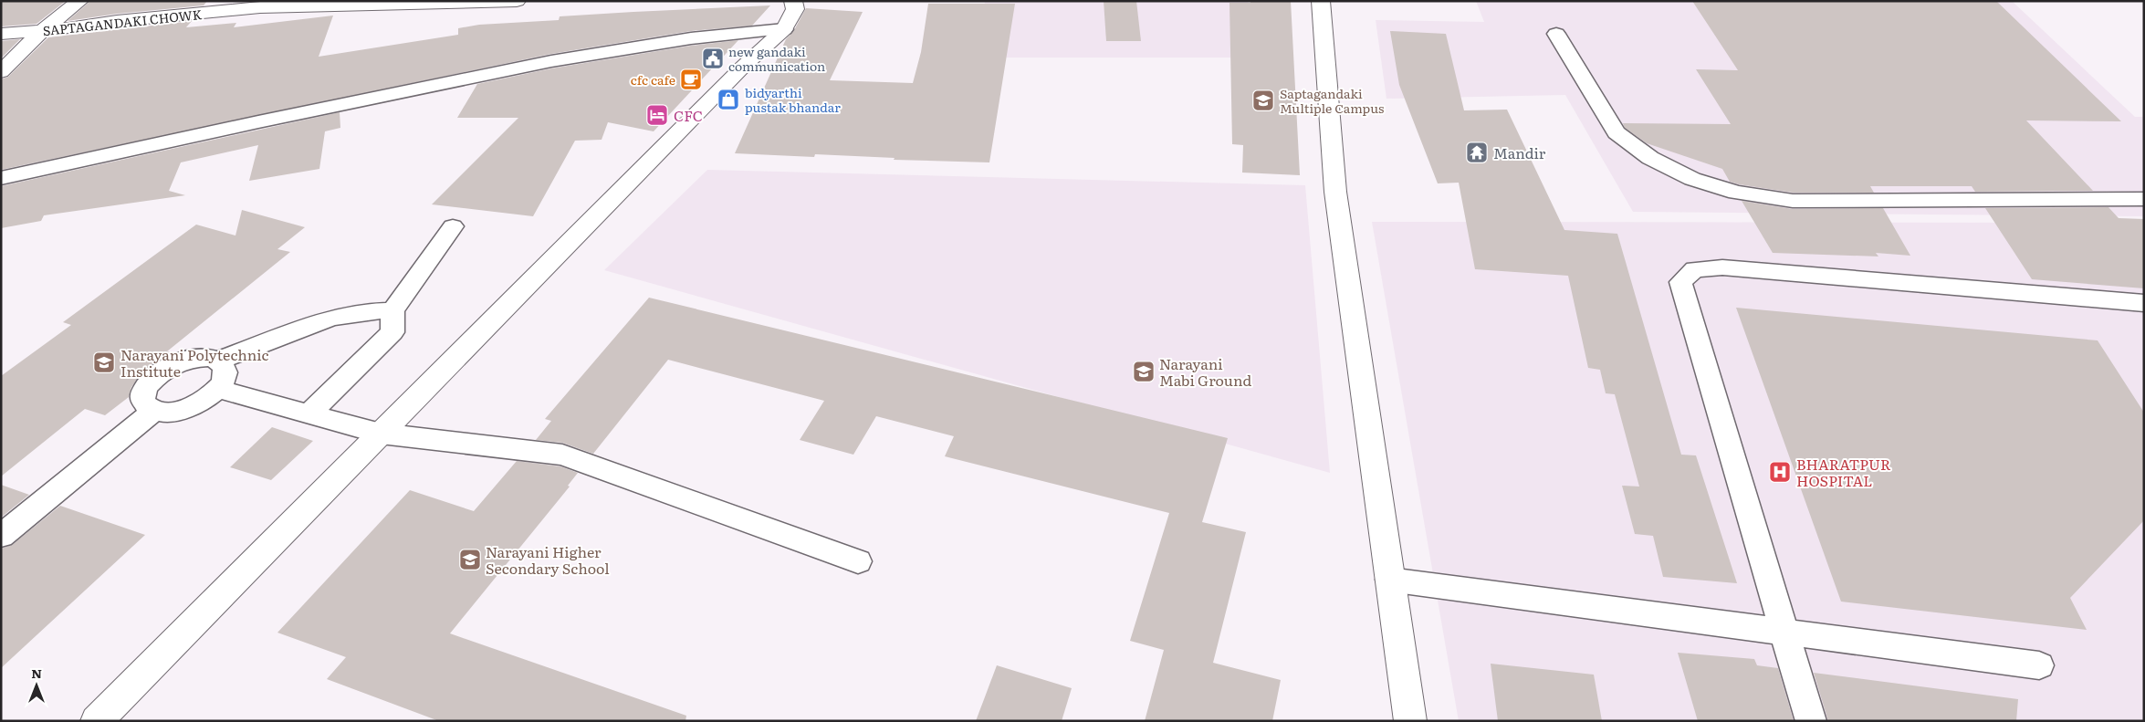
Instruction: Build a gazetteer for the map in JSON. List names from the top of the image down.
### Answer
{
  "streets": {
    "street": ["SAPTAGANDAKI CHOWK"]
  },
  "places": {
    "public building": ["new gandaki communication"],
    "cafe": ["cfc cafe"],
    "shop": ["bidyarthi pustak bhandar"],
    "school or university": [
      "Saptagandaki Multiple Campus",
      "Narayani Polytechnic Institute",
      "Narayani Mabi Ground",
      "Narayani Higher Secondary School"
    ],
    "hotel": ["CFC"],
    "temple": ["Mandir"],
    "hospital": ["BHARATPUR HOSPITAL"]
  },
  "north": "top"
}
